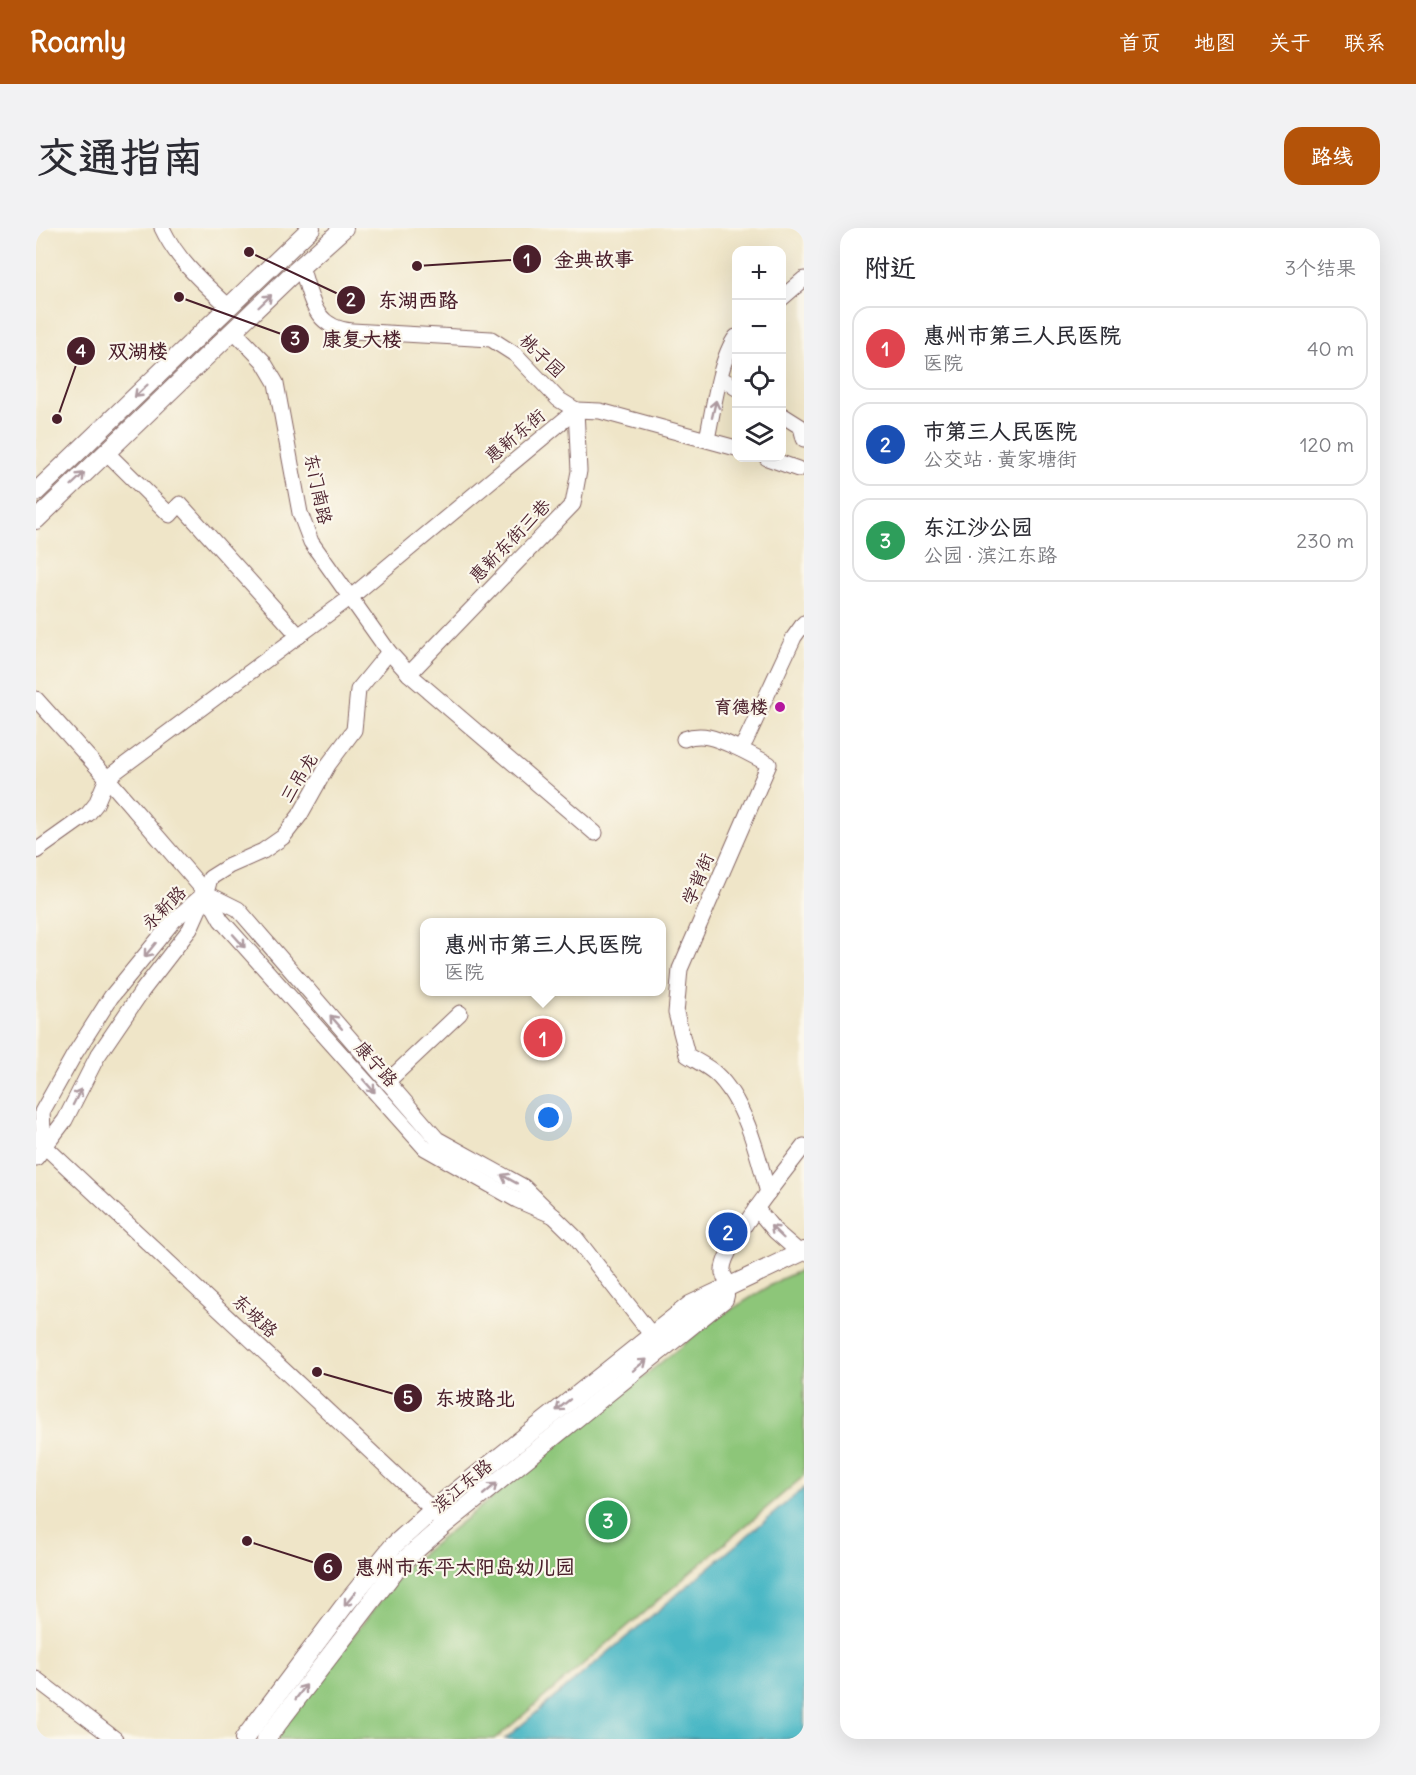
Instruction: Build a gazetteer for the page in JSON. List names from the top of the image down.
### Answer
{
  "streets": {
    "main road": ["滨江东路"],
    "street": [
      "桃子园",
      "惠新东街",
      "东门南路",
      "惠新东街三巷",
      "三吊龙",
      "学背街",
      "永新路",
      "康宁路",
      "东坡路"
    ]
  },
  "crossings": [
    ["桃子园", "惠新东街"],
    ["桃子园", "惠新东街三巷"],
    ["惠新东街", "东门南路"],
    ["惠新东街", "惠新东街三巷"],
    ["惠新东街", "康宁路"],
    ["东门南路", "惠新东街三巷"],
    ["东门南路", "三吊龙"],
    ["三吊龙", "永新路"],
    ["三吊龙", "康宁路"],
    ["永新路", "康宁路"],
    ["永新路", "东坡路"],
    ["康宁路", "滨江东路"],
    ["东坡路", "滨江东路"]
  ],
  "places": [
    "东湖西路",
    "金典故事",
    "康复大楼",
    "双湖楼",
    "育德楼",
    "东坡路北",
    "惠州市东平太阳岛幼儿园"
  ],
  "page": {
    "header": "Roamly",
    "nav": [
      "首页",
      "地图",
      "关于",
      "联系"
    ],
    "buttons": "路线",
    "title": "交通指南",
    "heading": ["附近", "3个结果"],
    "map_buttons": ["+", "−"],
    "list": [
      {
        "mark": "1",
        "name": "惠州市第三人民医院",
        "note": "医院",
        "value": "40 m"
      },
      {
        "mark": "2",
        "name": "市第三人民医院",
        "note": "公交站 · 黄家塘街",
        "value": "120 m"
      },
      {
        "mark": "3",
        "name": "东江沙公园",
        "note": "公园 · 滨江东路",
        "value": "230 m"
      }
    ],
    "popup": ["惠州市第三人民医院", "医院"],
    "pins": ["1", "2", "3"]
  }
}
